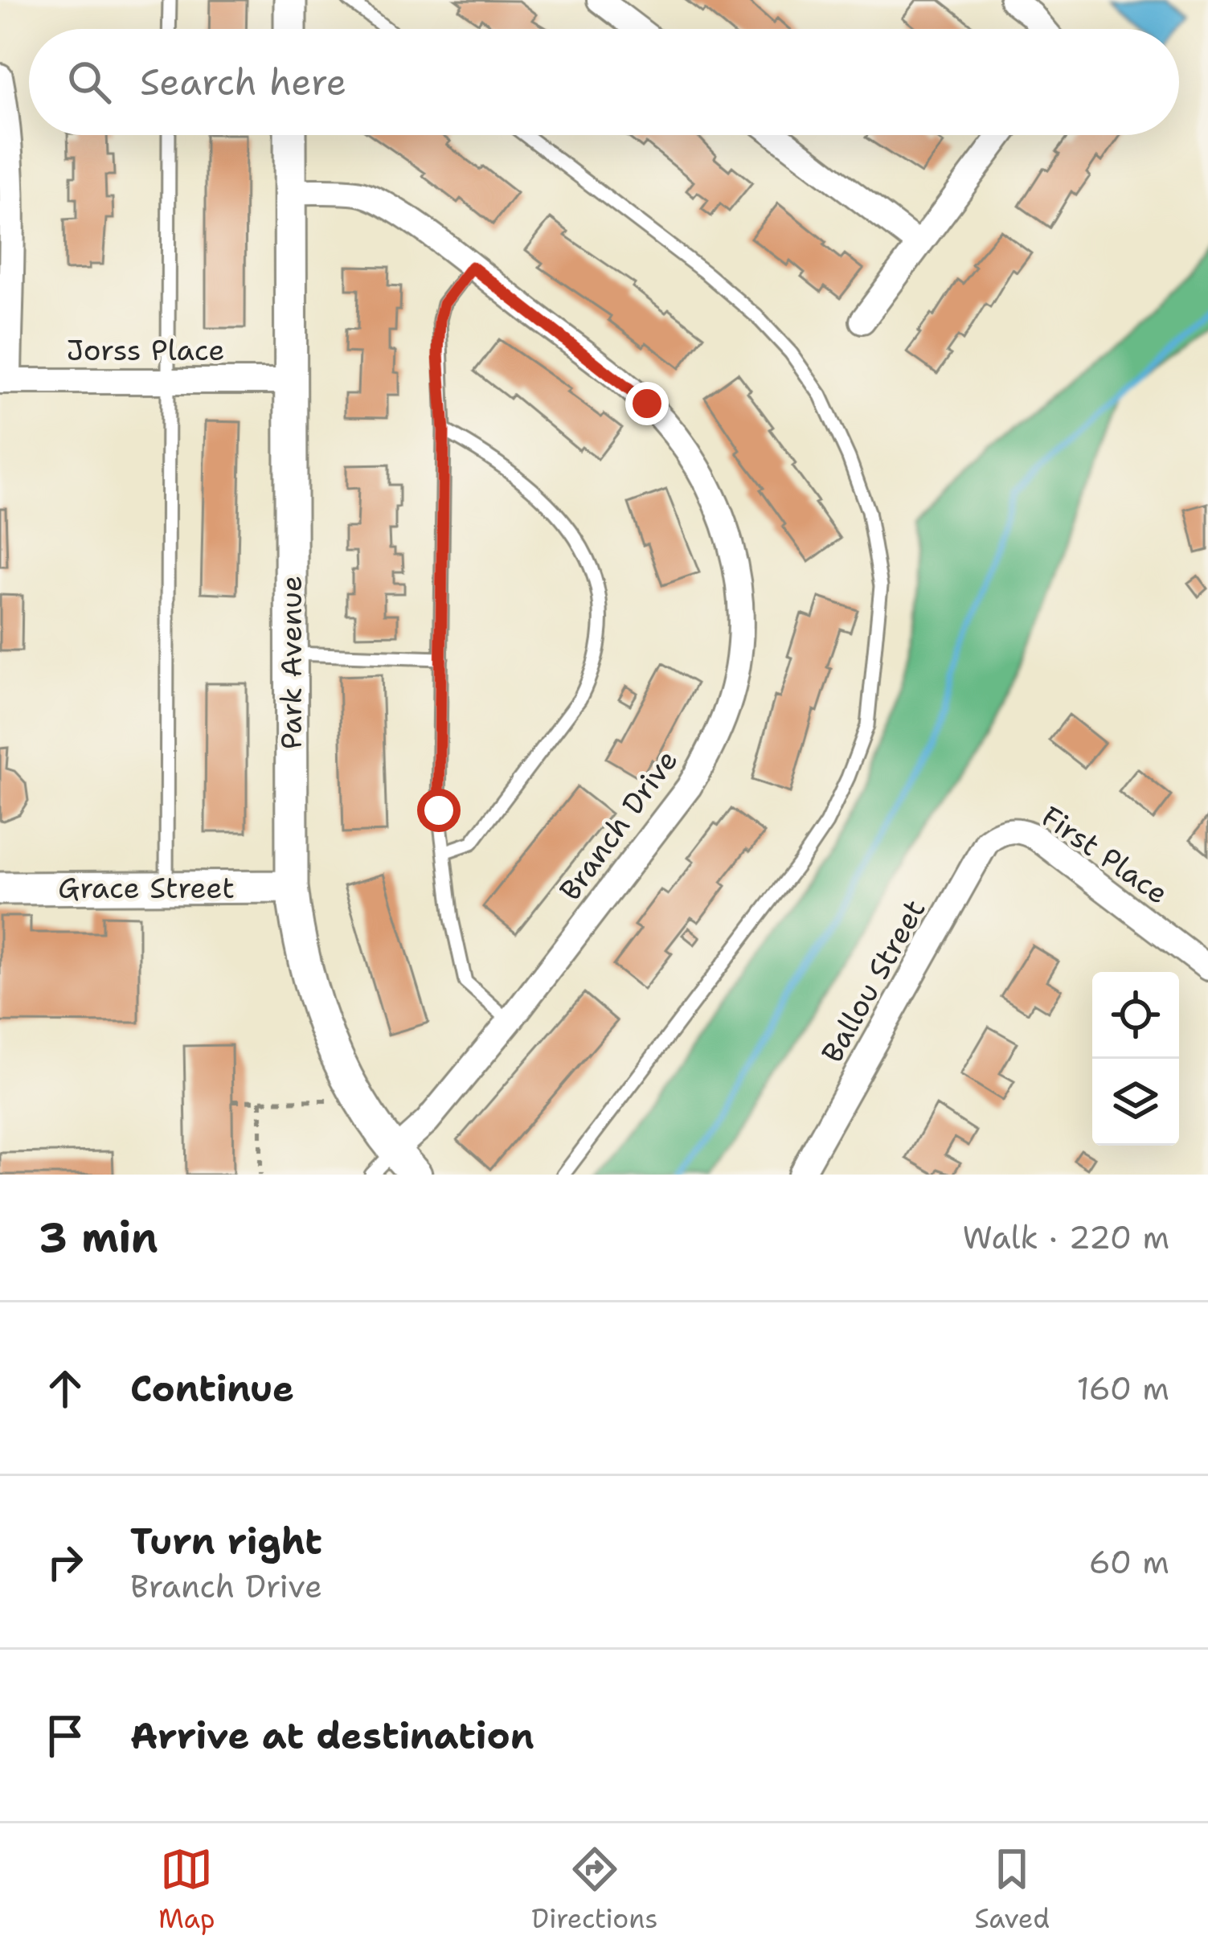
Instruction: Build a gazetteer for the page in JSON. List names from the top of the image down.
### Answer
{
  "streets": {
    "street": [
      "Jorss Place",
      "Park Avenue",
      "Branch Drive",
      "First Place",
      "Grace Street",
      "Ballou Street"
    ]
  },
  "crossings": [
    ["Jorss Place", "Park Avenue"],
    ["Park Avenue", "Branch Drive"],
    ["Park Avenue", "Grace Street"],
    ["First Place", "Ballou Street"]
  ],
  "page": {
    "search": "Search here",
    "heading": ["3 min", "Walk · 220 m"],
    "list": [
      ["Continue", "160 m"],
      ["Turn right", "Branch Drive", "60 m"],
      "Arrive at destination"
    ],
    "nav": ["Map", "Directions", "Saved"]
  }
}
